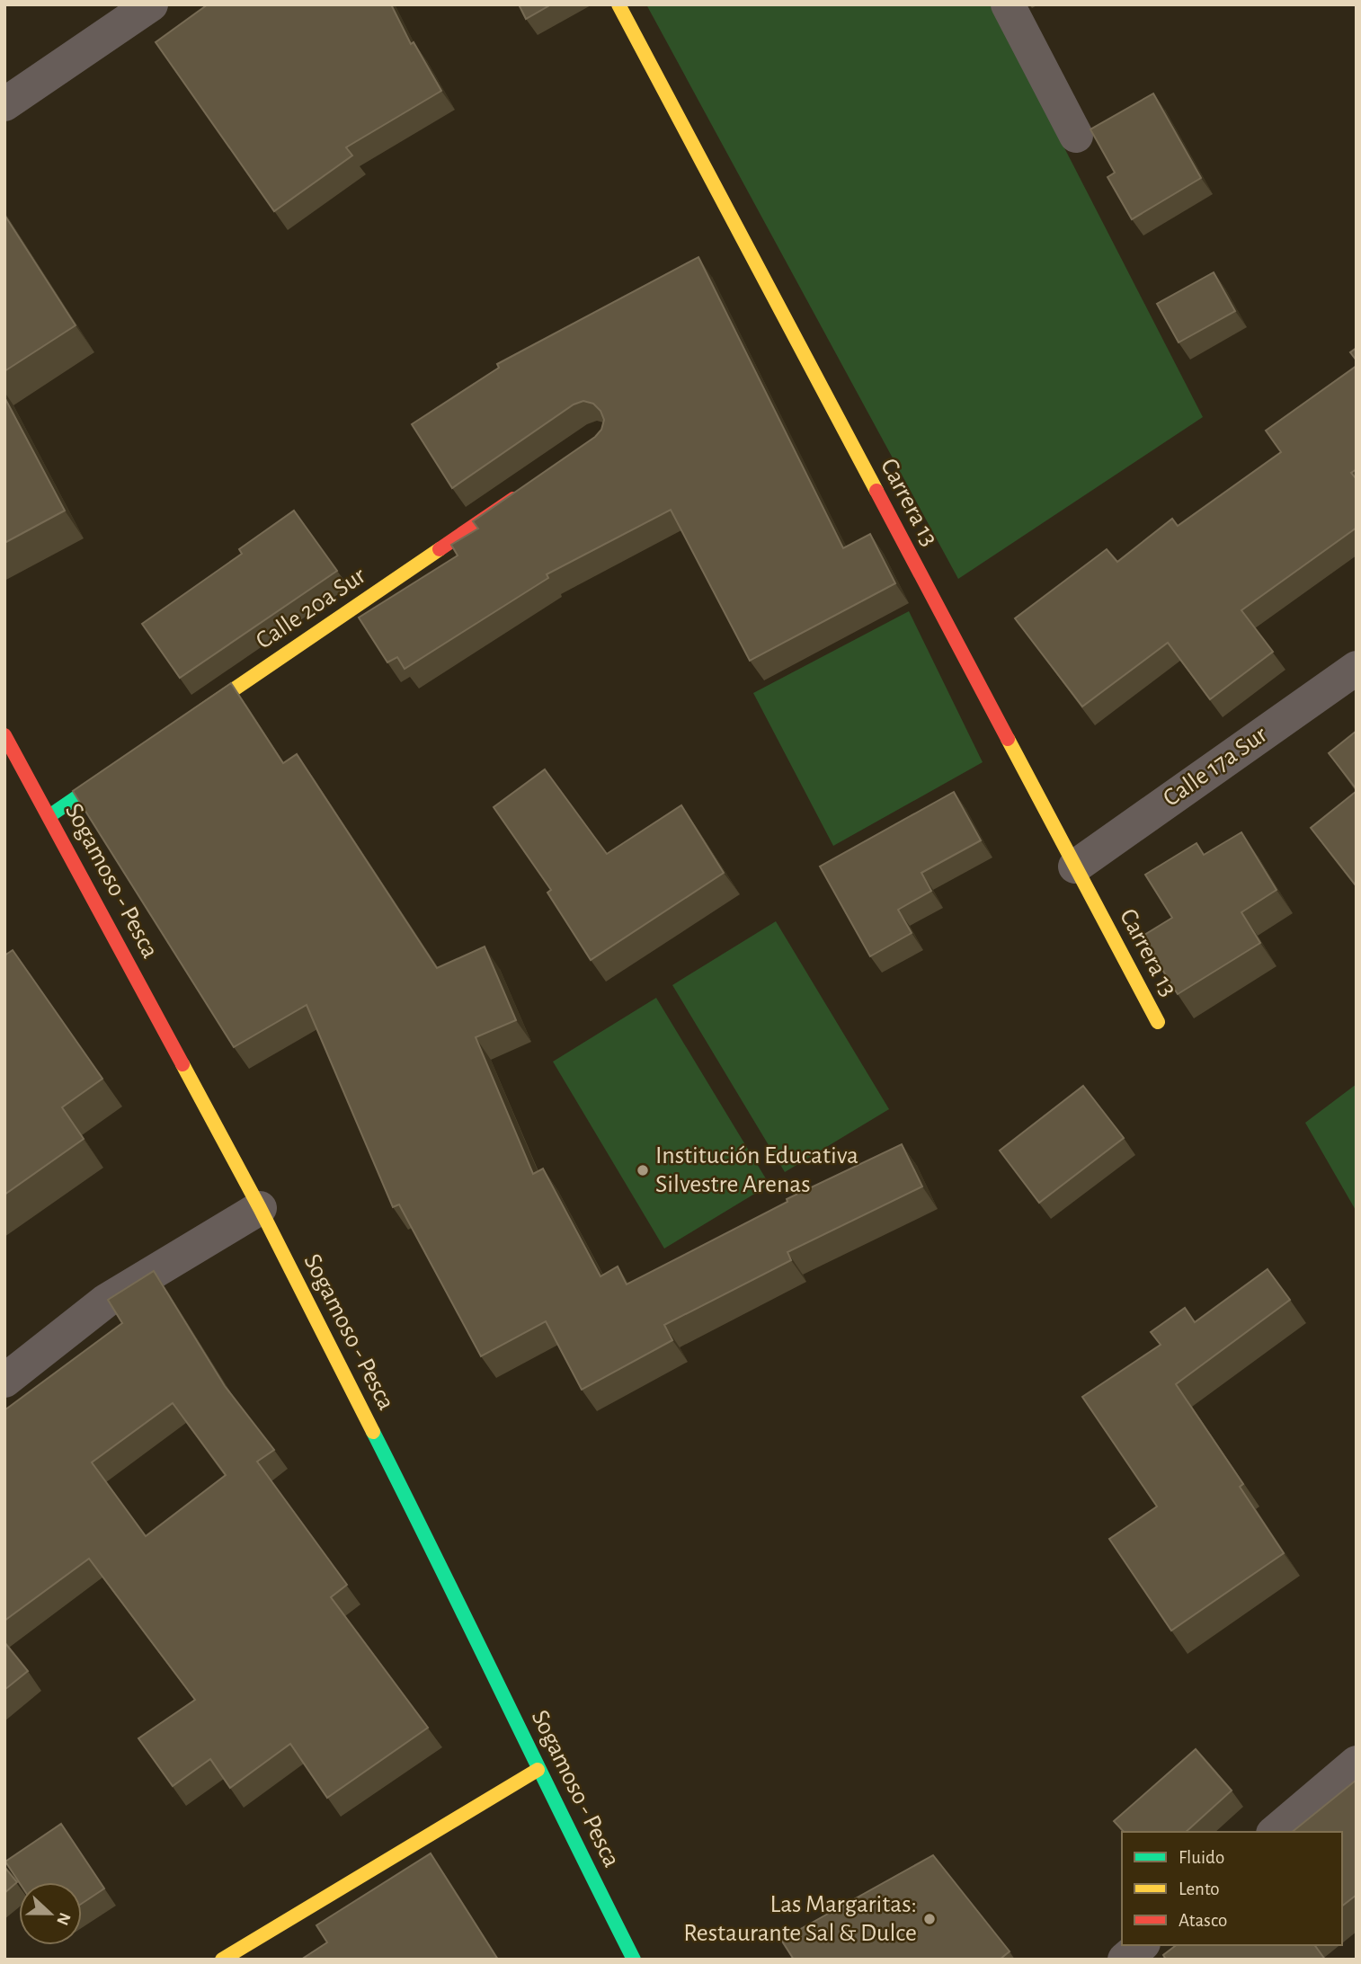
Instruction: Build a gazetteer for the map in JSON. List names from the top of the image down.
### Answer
{
  "streets": {
    "street": [
      "Carrera 13",
      "Calle 20a Sur",
      "Calle 17a Sur",
      "Sogamoso - Pesca"
    ]
  },
  "crossings": [
    ["Carrera 13", "Calle 17a Sur"]
  ],
  "places": ["Institución Educativa Silvestre Arenas", "Las Margaritas: Restaurante Sal & Dulce"],
  "legend": ["Fluido", "Lento", "Atasco"],
  "north": "right"
}
